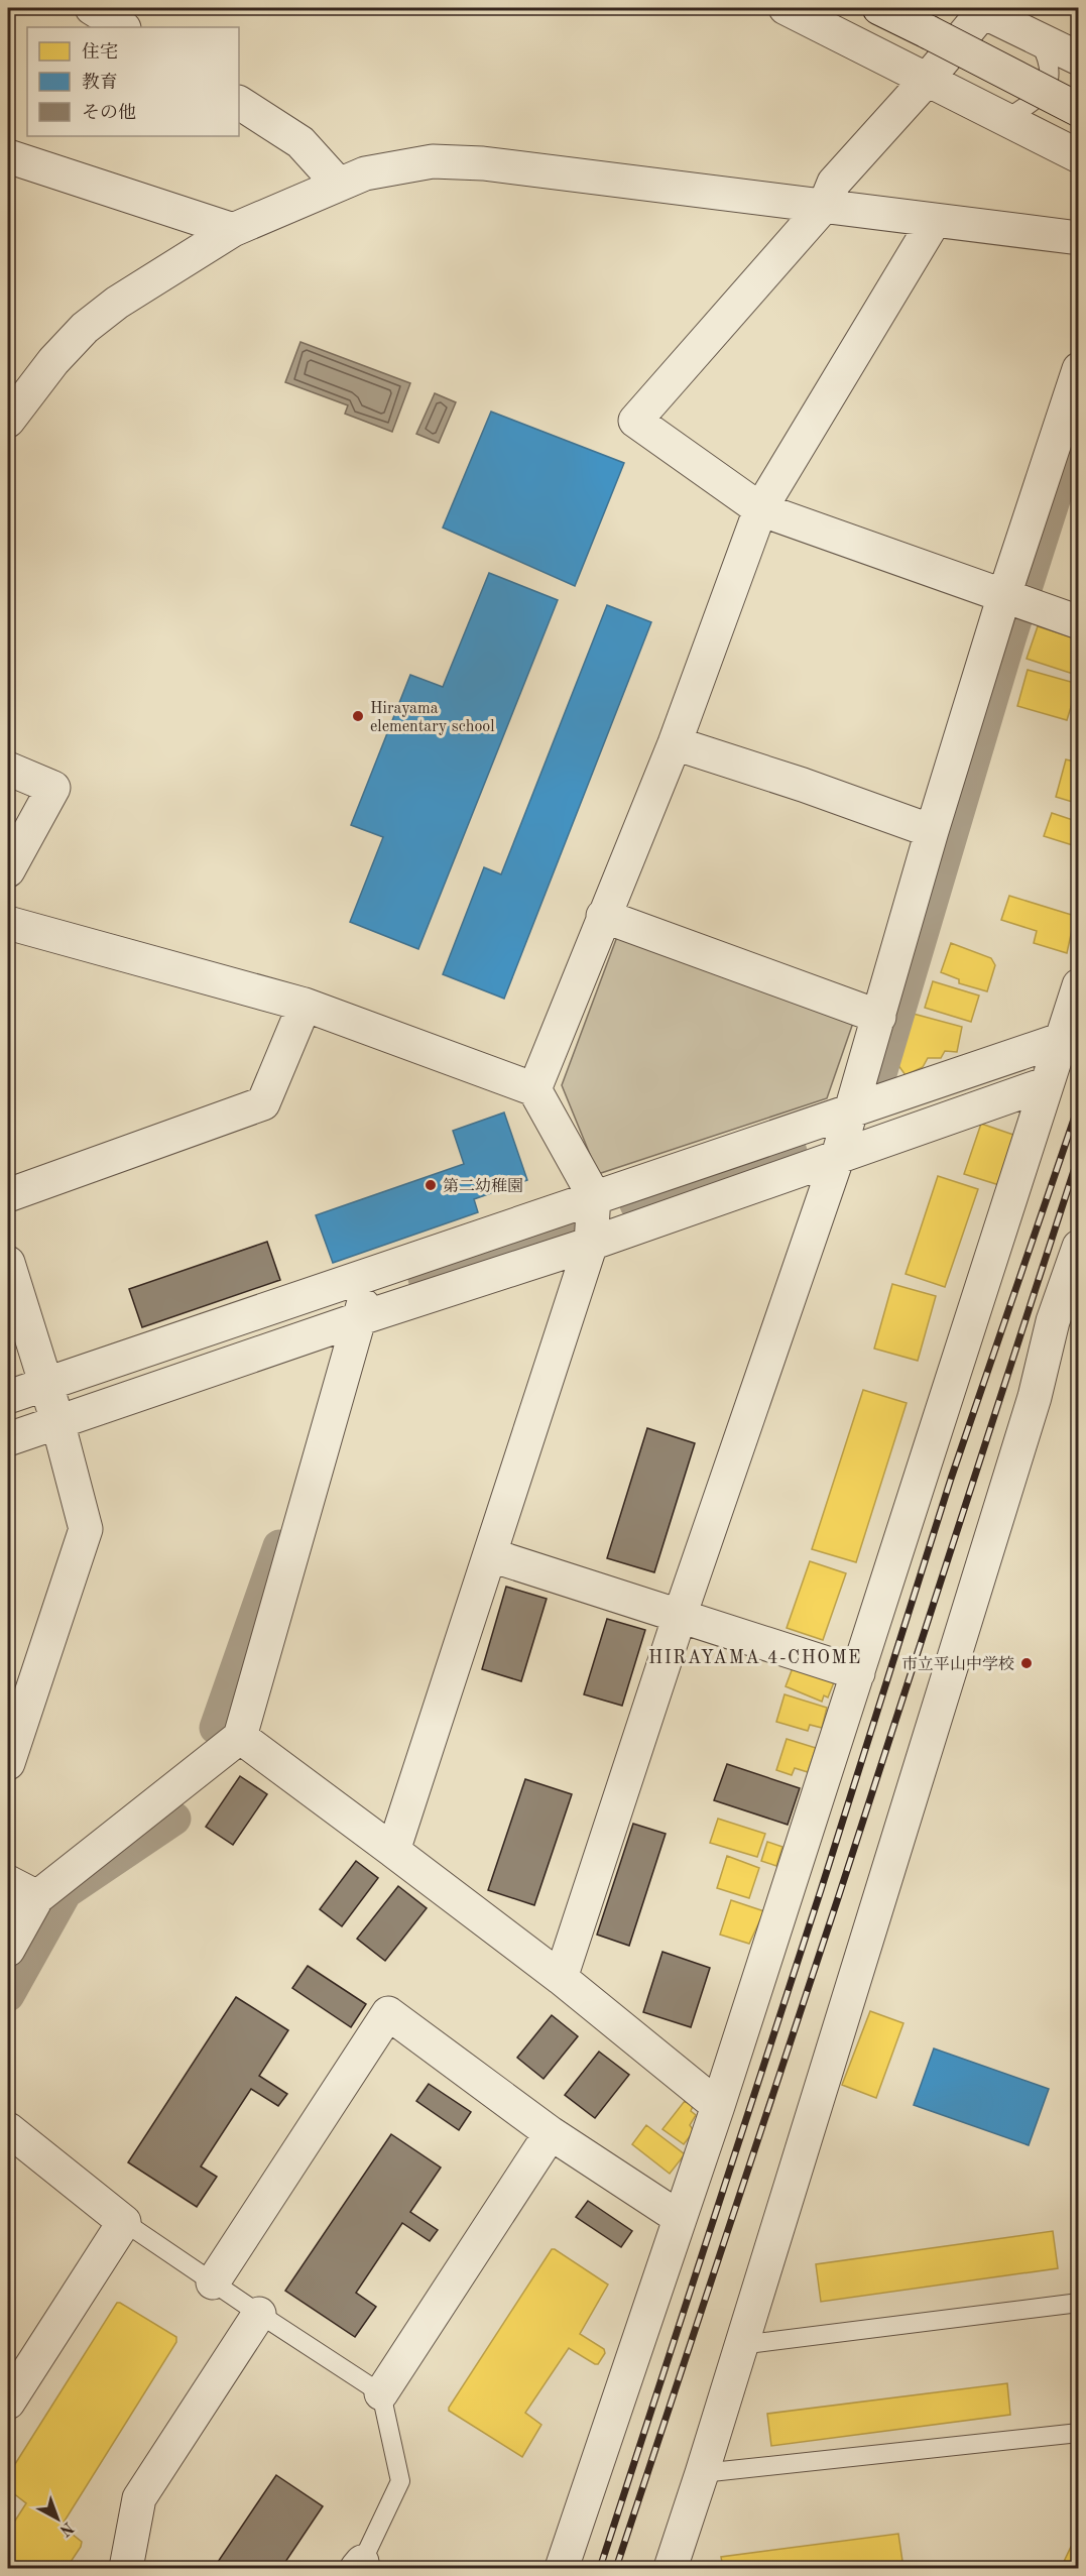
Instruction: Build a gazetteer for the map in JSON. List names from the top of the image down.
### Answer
{
  "districts": ["HIRAYAMA 4-CHOME"],
  "places": ["Hirayama elementary school", "第二幼稚園", "市立平山中学校"],
  "legend": ["住宅", "教育", "その他"],
  "north": "bottom right"
}
